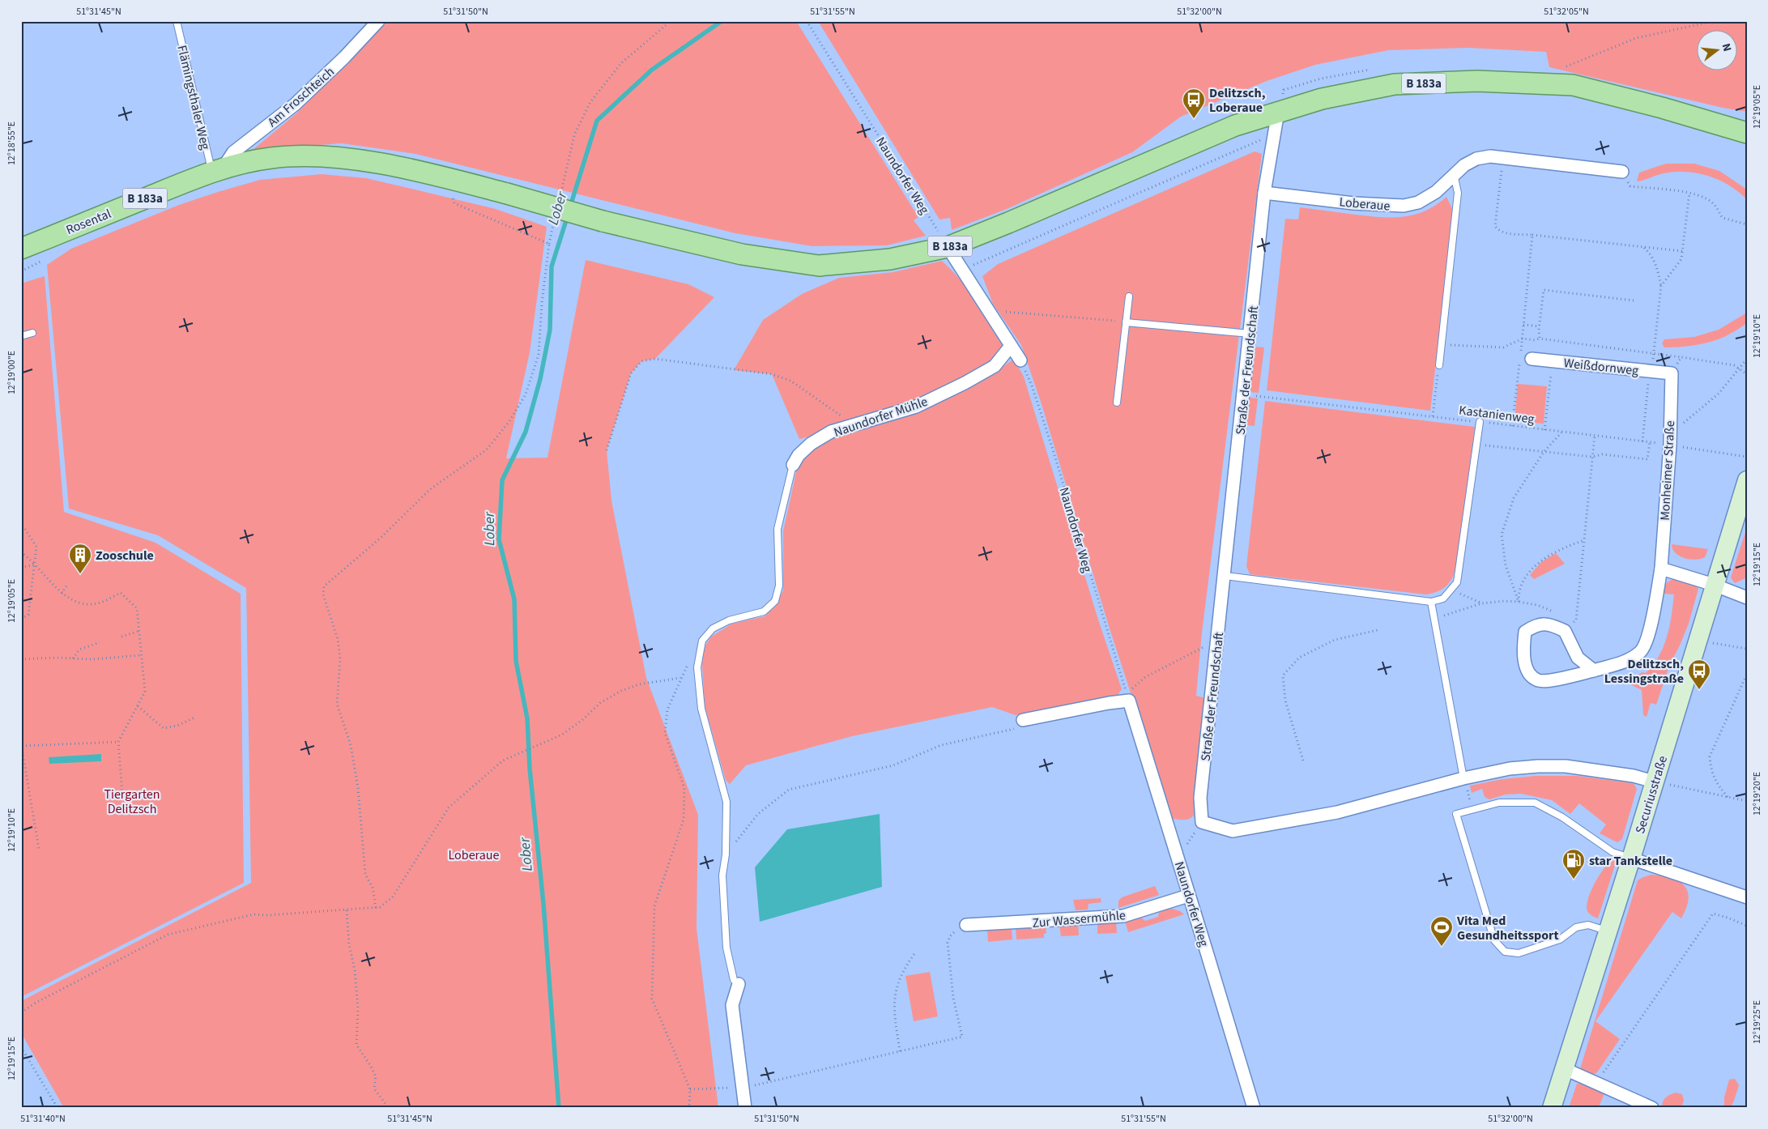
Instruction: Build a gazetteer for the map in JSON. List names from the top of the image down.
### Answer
{
  "streets": {
    "main road": ["B 183a", "Rosental"],
    "street": [
      "Am Froschteich",
      "Naundorfer Weg",
      "Loberaue",
      "Weißdornweg",
      "Straße der Freundschaft",
      "Naundorfer Mühle",
      "Monheimer Straße",
      "Securiusstraße",
      "Zur Wassermühle"
    ],
    "lane": ["Flämingsthaler Weg"],
    "path": ["Kastanienweg"]
  },
  "crossings": [
    ["B 183a", "Naundorfer Weg"],
    ["B 183a", "Rosental"],
    ["B 183a", "Straße der Freundschaft"],
    ["Am Froschteich", "Flämingsthaler Weg"],
    ["Am Froschteich", "Rosental"],
    ["Flämingsthaler Weg", "Rosental"],
    ["Naundorfer Weg", "Rosental"],
    ["Naundorfer Weg", "Zur Wassermühle"],
    ["Loberaue", "Straße der Freundschaft"],
    ["Weißdornweg", "Monheimer Straße"],
    ["Straße der Freundschaft", "Kastanienweg"],
    ["Kastanienweg", "Monheimer Straße"]
  ],
  "water": ["Lober"],
  "parks": ["Tiergarten Delitzsch", "Loberaue"],
  "places": {
    "bus stop": ["Delitzsch, Loberaue", "Delitzsch, Lessingstraße"],
    "building": ["Zooschule"],
    "fuel station": ["star Tankstelle"],
    "sports": ["Vita Med Gesundheitssport"]
  },
  "north": "right",
  "coordinates": [
    "51°31'45\"N",
    "51°31'50\"N",
    "51°31'55\"N",
    "51°32'00\"N",
    "51°32'05\"N",
    "12°19'05\"E",
    "12°18'55\"E",
    "12°19'10\"E",
    "12°19'00\"E",
    "12°19'15\"E",
    "12°19'20\"E",
    "12°19'25\"E",
    "51°31'40\"N"
  ]
}
